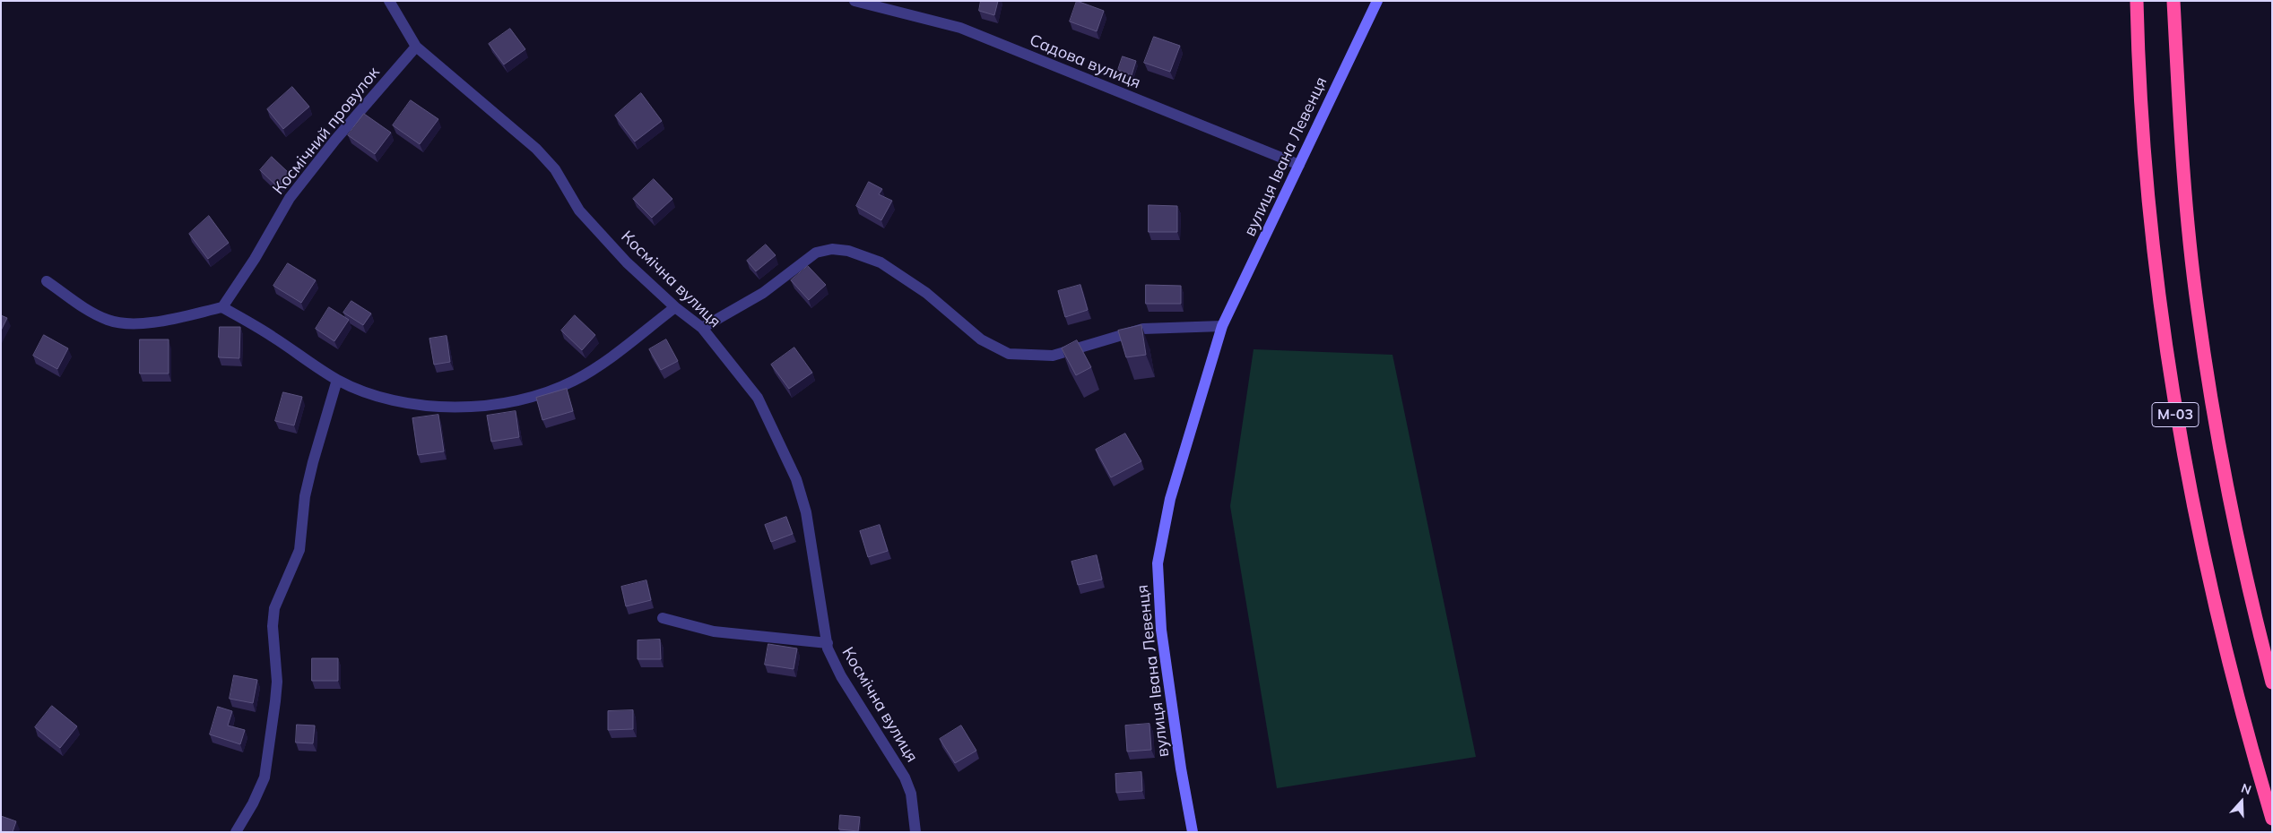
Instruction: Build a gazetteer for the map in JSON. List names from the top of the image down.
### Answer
{
  "streets": {
    "highway": ["М-03"],
    "street": [
      "Садова вулиця",
      "Космічний провулок",
      "вулиця Івана Левенця",
      "Космічна вулиця"
    ]
  },
  "crossings": [
    ["Садова вулиця", "вулиця Івана Левенця"],
    ["Космічний провулок", "Космічна вулиця"]
  ],
  "north": "top"
}
